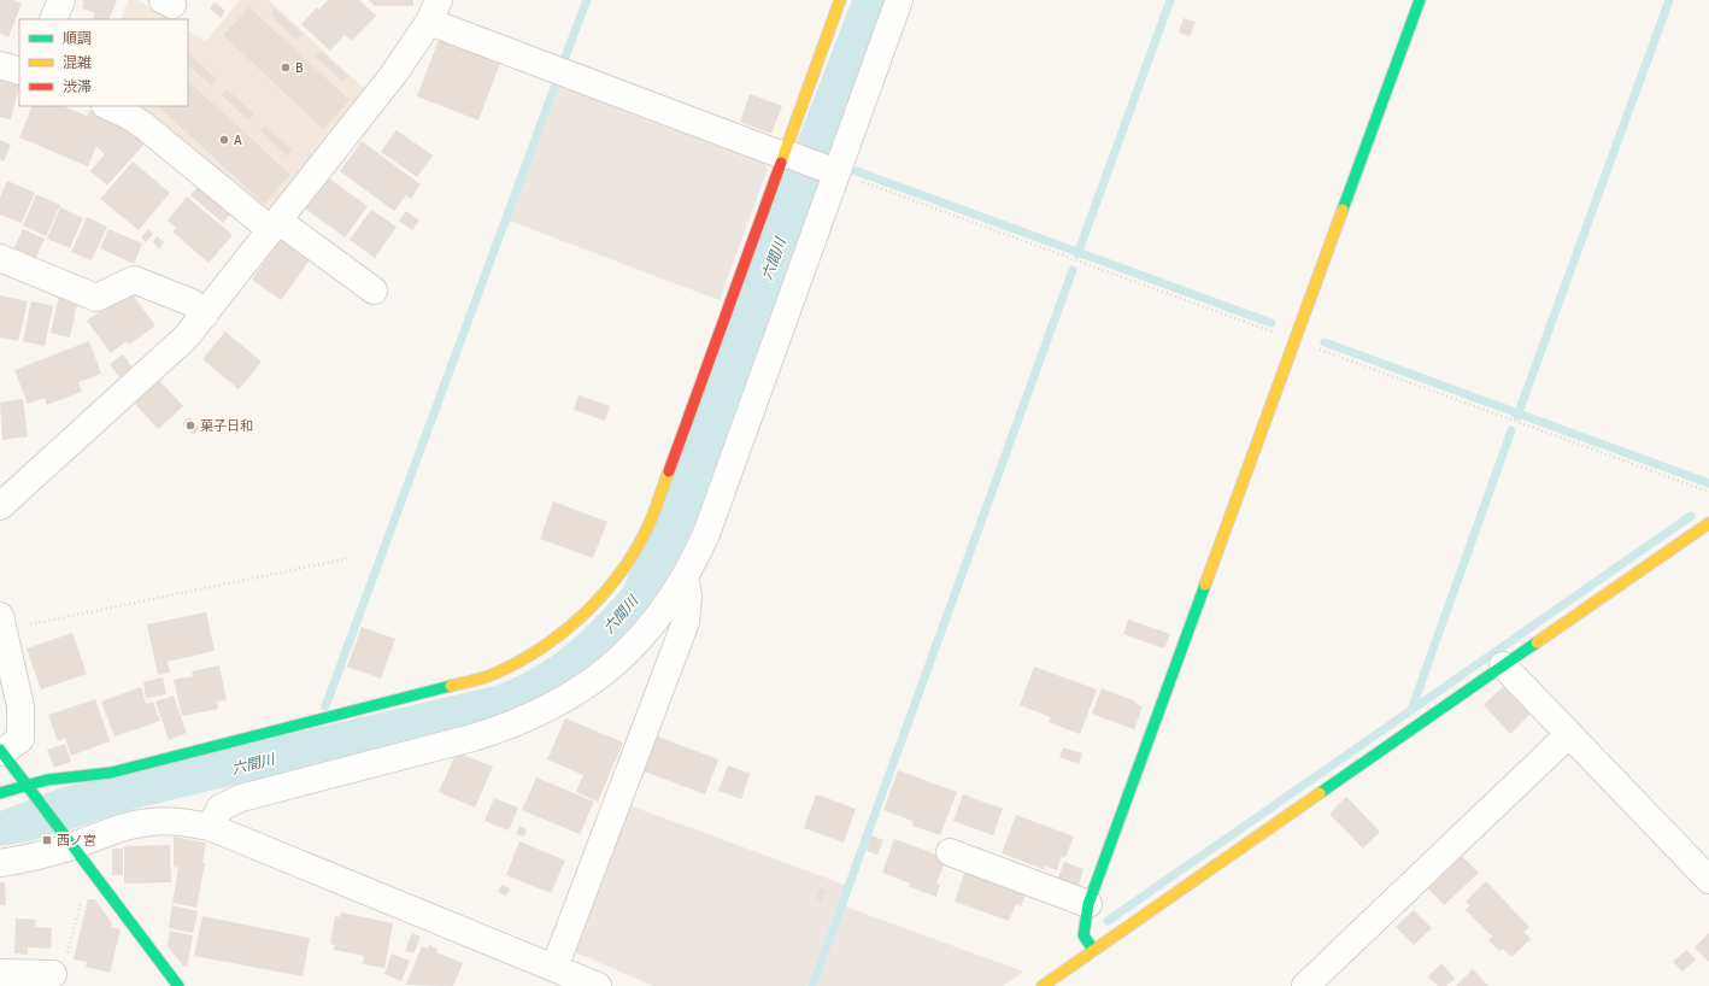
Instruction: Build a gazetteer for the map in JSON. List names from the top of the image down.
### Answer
{
  "water": ["六間川"],
  "places": {
    "other": ["B", "A", "菓子日和"],
    "transit": ["西ノ宮"]
  },
  "legend": ["順調", "混雑", "渋滞"]
}
